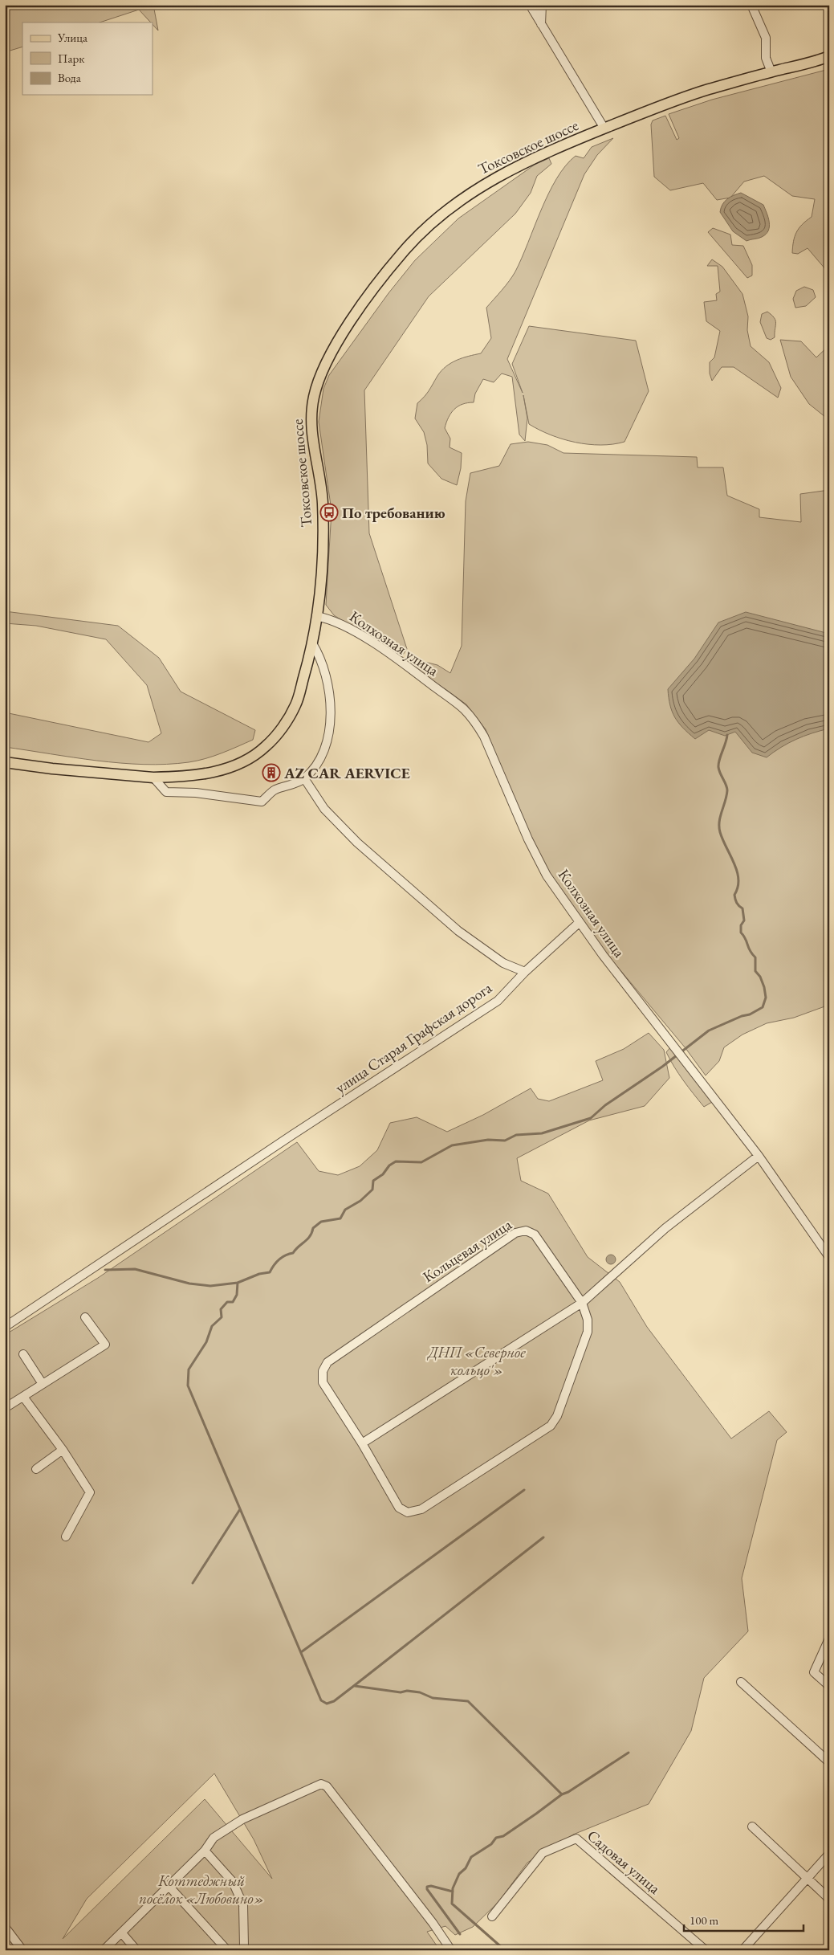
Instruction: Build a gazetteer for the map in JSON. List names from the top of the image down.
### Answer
{
  "streets": {
    "main road": ["Токсовское шоссе"],
    "street": [
      "Колхозная улица",
      "улица Старая Графская дорога",
      "Кольцевая улица",
      "Садовая улица"
    ]
  },
  "crossings": [
    ["Токсовское шоссе", "Колхозная улица"],
    ["Колхозная улица", "улица Старая Графская дорога"]
  ],
  "parks": ["ДНП «Северное кольцо'»", "Коттеджный посёлок «Любовино»"],
  "places": {
    "bus stop": ["По требованию"],
    "building": ["AZ CAR AERVICE"]
  },
  "legend": ["Улица", "Парк", "Вода"],
  "scale_bar": "100 m"
}
